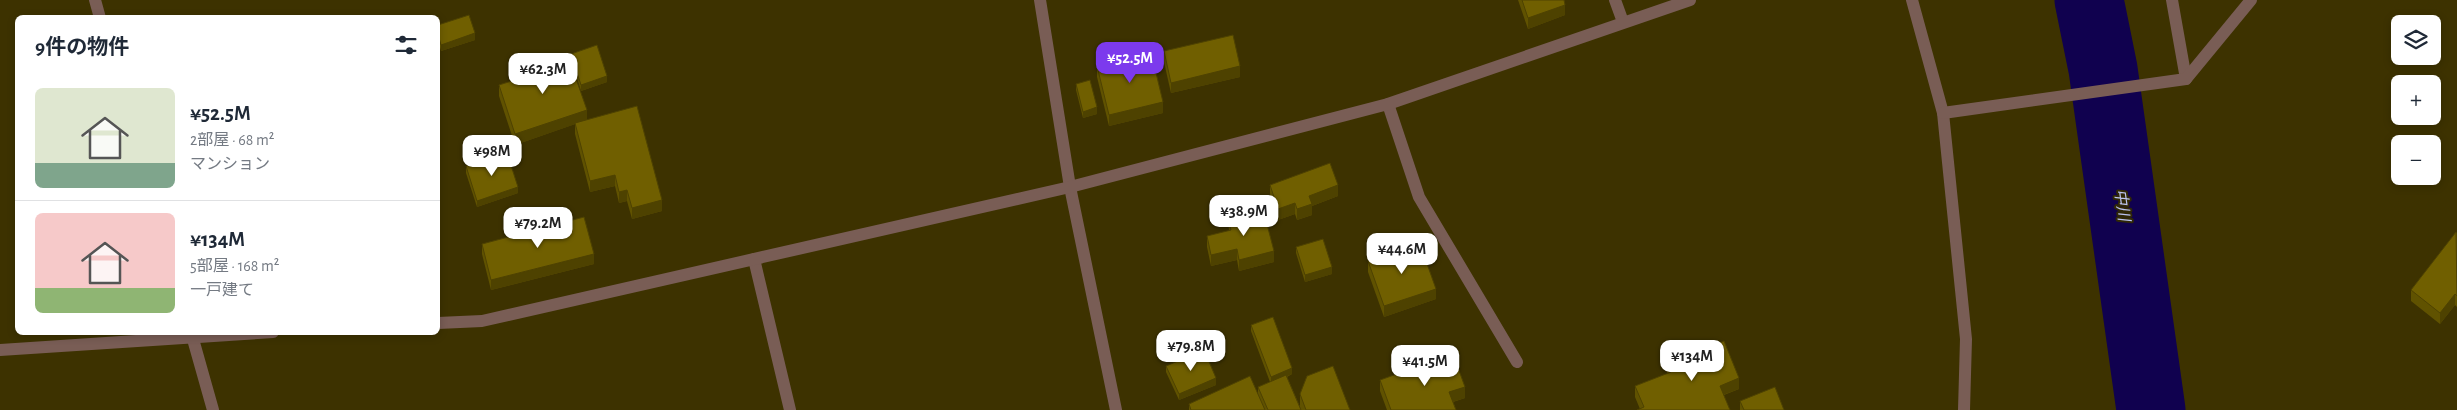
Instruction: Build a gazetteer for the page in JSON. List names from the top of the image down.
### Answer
{
  "water": ["中川"],
  "page": {
    "map_buttons": ["+", "−"],
    "heading": "9件の物件",
    "price": [
      "¥52.5M",
      "¥62.3M",
      "¥98M",
      "¥38.9M",
      "¥79.2M",
      "¥44.6M",
      "¥79.8M",
      "¥134M",
      "¥41.5M"
    ],
    "list": [
      {
        "name": "¥52.5M",
        "note": "2部屋 · 68 m² · マンション"
      },
      {
        "name": "¥134M",
        "note": "5部屋 · 168 m² · 一戸建て"
      }
    ]
  }
}
